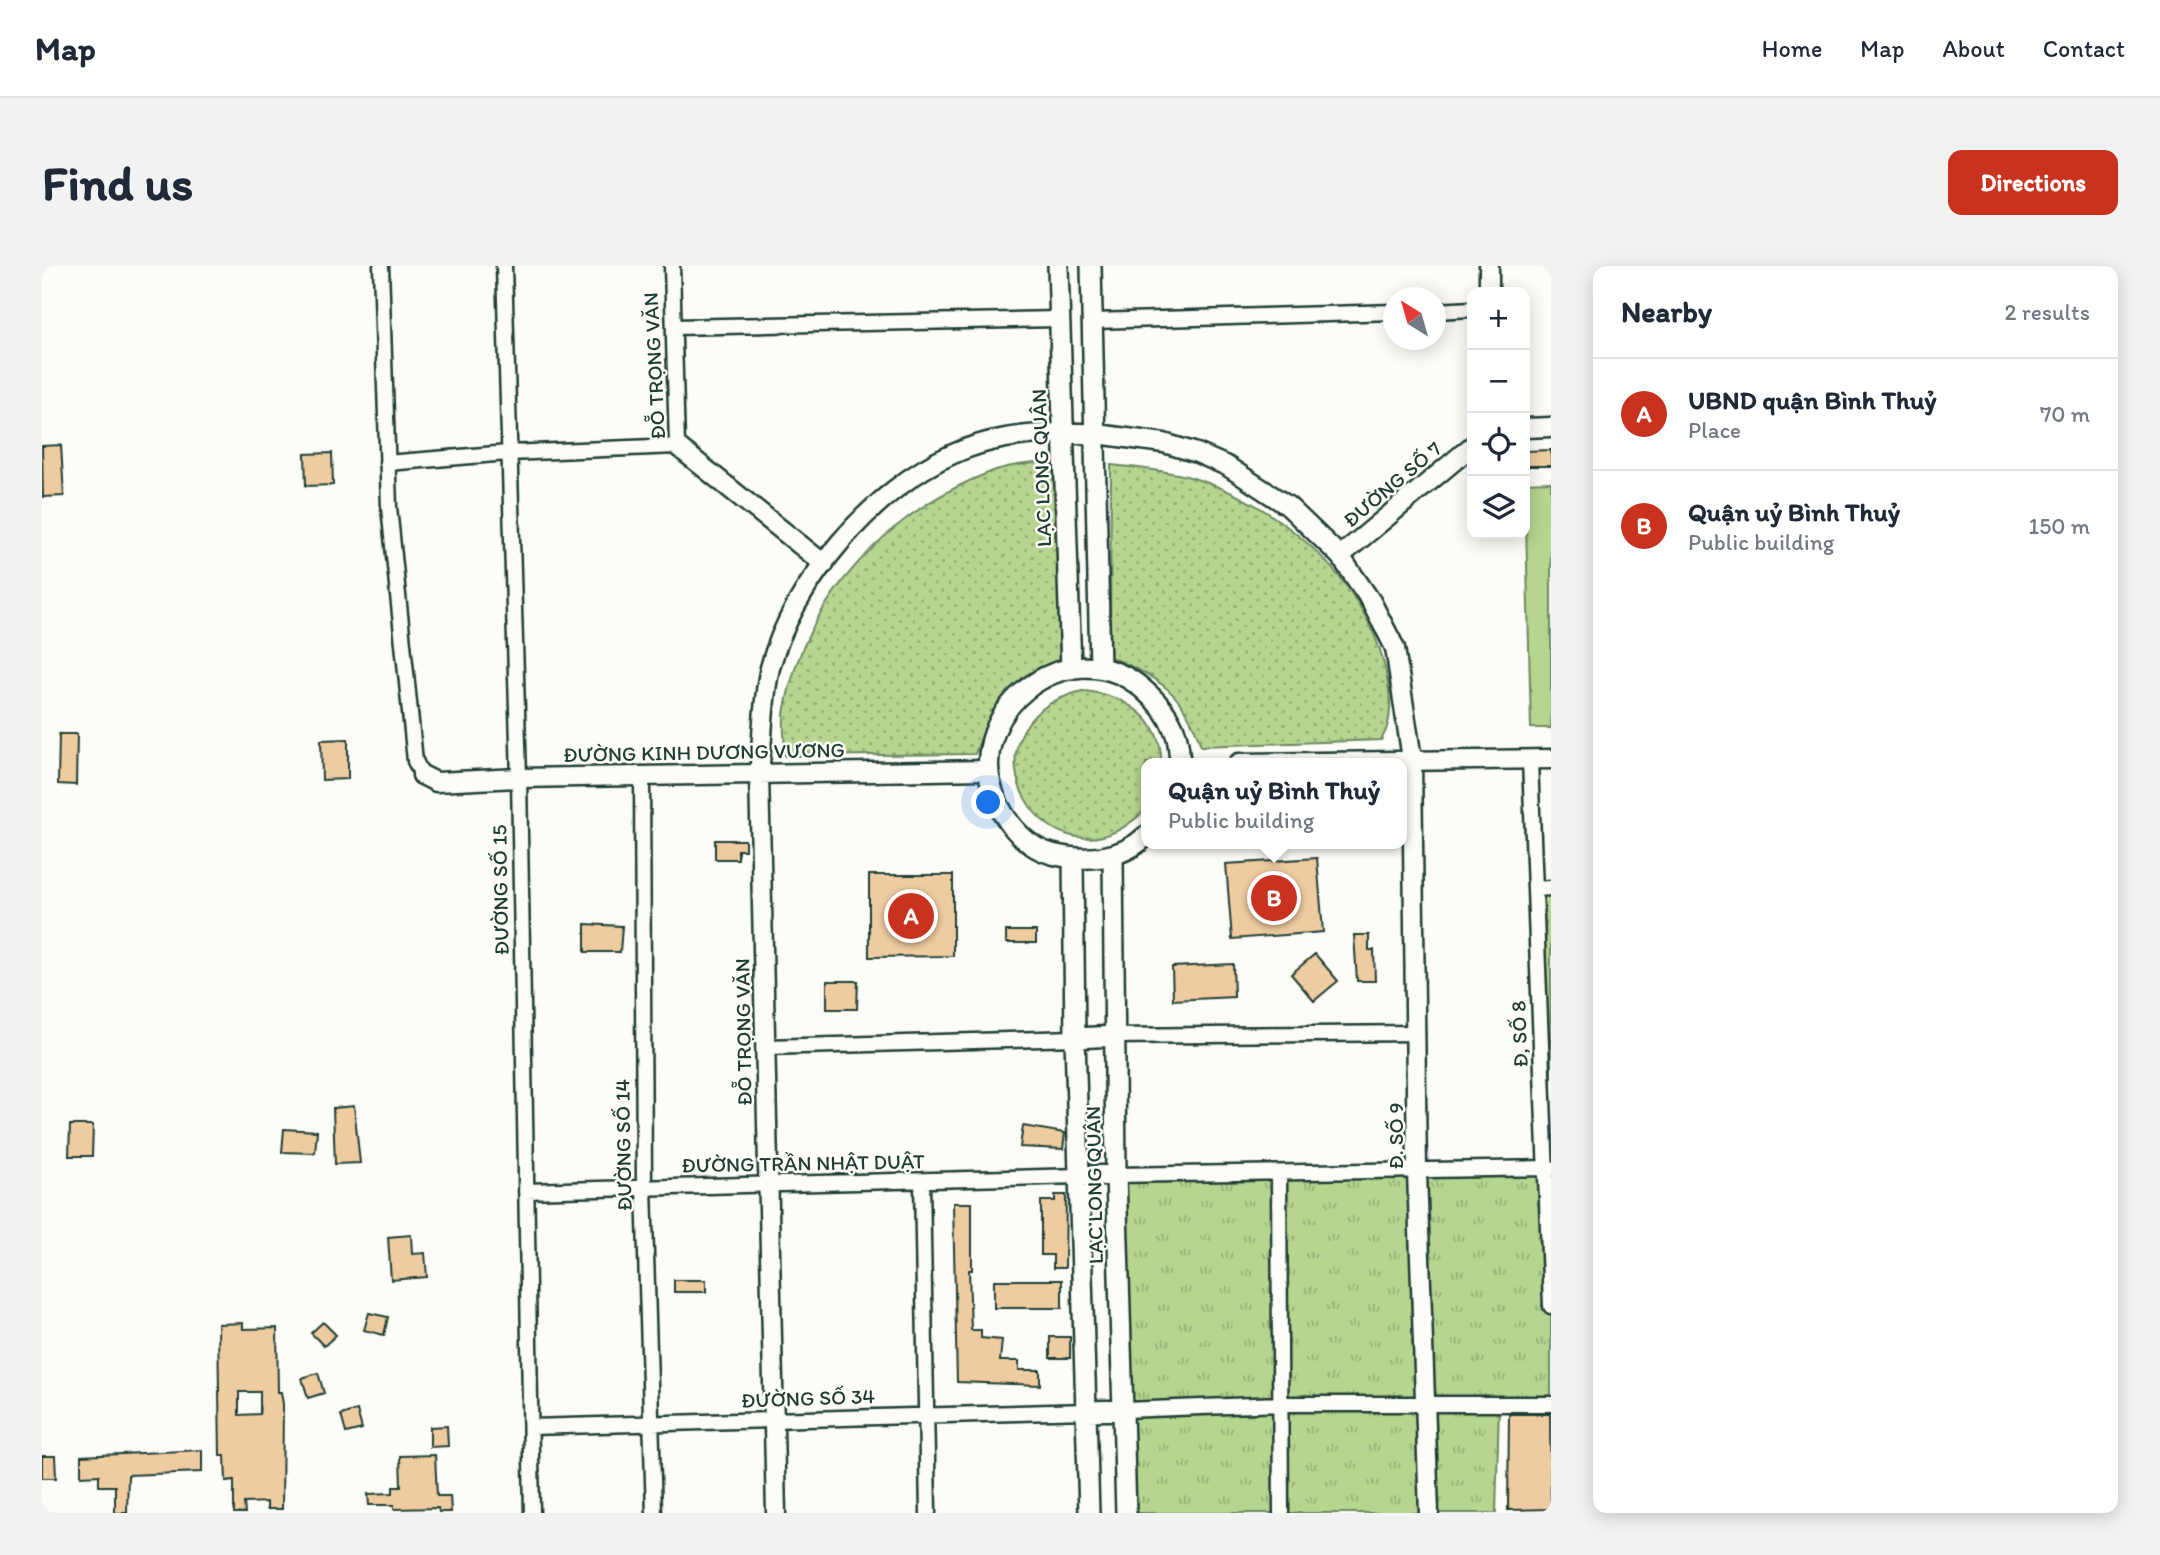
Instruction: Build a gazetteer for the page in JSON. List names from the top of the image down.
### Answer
{
  "streets": {
    "main road": ["LẠC LONG QUÂN"],
    "street": [
      "ĐỖ TRỌNG VĂN",
      "ĐƯỜNG SỐ 7",
      "ĐƯỜNG KINH DƯƠNG VƯƠNG",
      "ĐƯỜNG SỐ 15",
      "Đ, SỐ 8",
      "Đ. SỐ 9",
      "ĐƯỜNG SỐ 14",
      "ĐƯỜNG TRẦN NHẬT DUẬT",
      "ĐƯỜNG SỐ 34"
    ]
  },
  "crossings": [
    ["ĐỖ TRỌNG VĂN", "LẠC LONG QUÂN"],
    ["ĐỖ TRỌNG VĂN", "ĐƯỜNG KINH DƯƠNG VƯƠNG"],
    ["ĐỖ TRỌNG VĂN", "ĐƯỜNG TRẦN NHẬT DUẬT"],
    ["ĐỖ TRỌNG VĂN", "ĐƯỜNG SỐ 34"],
    ["LẠC LONG QUÂN", "ĐƯỜNG TRẦN NHẬT DUẬT"],
    ["LẠC LONG QUÂN", "ĐƯỜNG SỐ 34"],
    ["ĐƯỜNG SỐ 7", "Đ. SỐ 9"],
    ["ĐƯỜNG KINH DƯƠNG VƯƠNG", "ĐƯỜNG SỐ 15"],
    ["ĐƯỜNG KINH DƯƠNG VƯƠNG", "ĐƯỜNG SỐ 14"],
    ["ĐƯỜNG SỐ 15", "ĐƯỜNG TRẦN NHẬT DUẬT"],
    ["ĐƯỜNG SỐ 15", "ĐƯỜNG SỐ 34"],
    ["ĐƯỜNG SỐ 14", "ĐƯỜNG TRẦN NHẬT DUẬT"],
    ["ĐƯỜNG SỐ 14", "ĐƯỜNG SỐ 34"]
  ],
  "north": "top left",
  "page": {
    "header": "Map",
    "nav": [
      "Home",
      "Map",
      "About",
      "Contact"
    ],
    "buttons": "Directions",
    "title": "Find us",
    "heading": ["Nearby", "2 results"],
    "map_buttons": ["+", "−"],
    "list": [
      {
        "mark": "A",
        "name": "UBND quận Bình Thuỷ",
        "note": "Place",
        "value": "70 m"
      },
      {
        "mark": "B",
        "name": "Quận uỷ Bình Thuỷ",
        "note": "Public building",
        "value": "150 m"
      }
    ],
    "popup": ["Quận uỷ Bình Thuỷ", "Public building"],
    "pins": ["B", "A"]
  }
}
